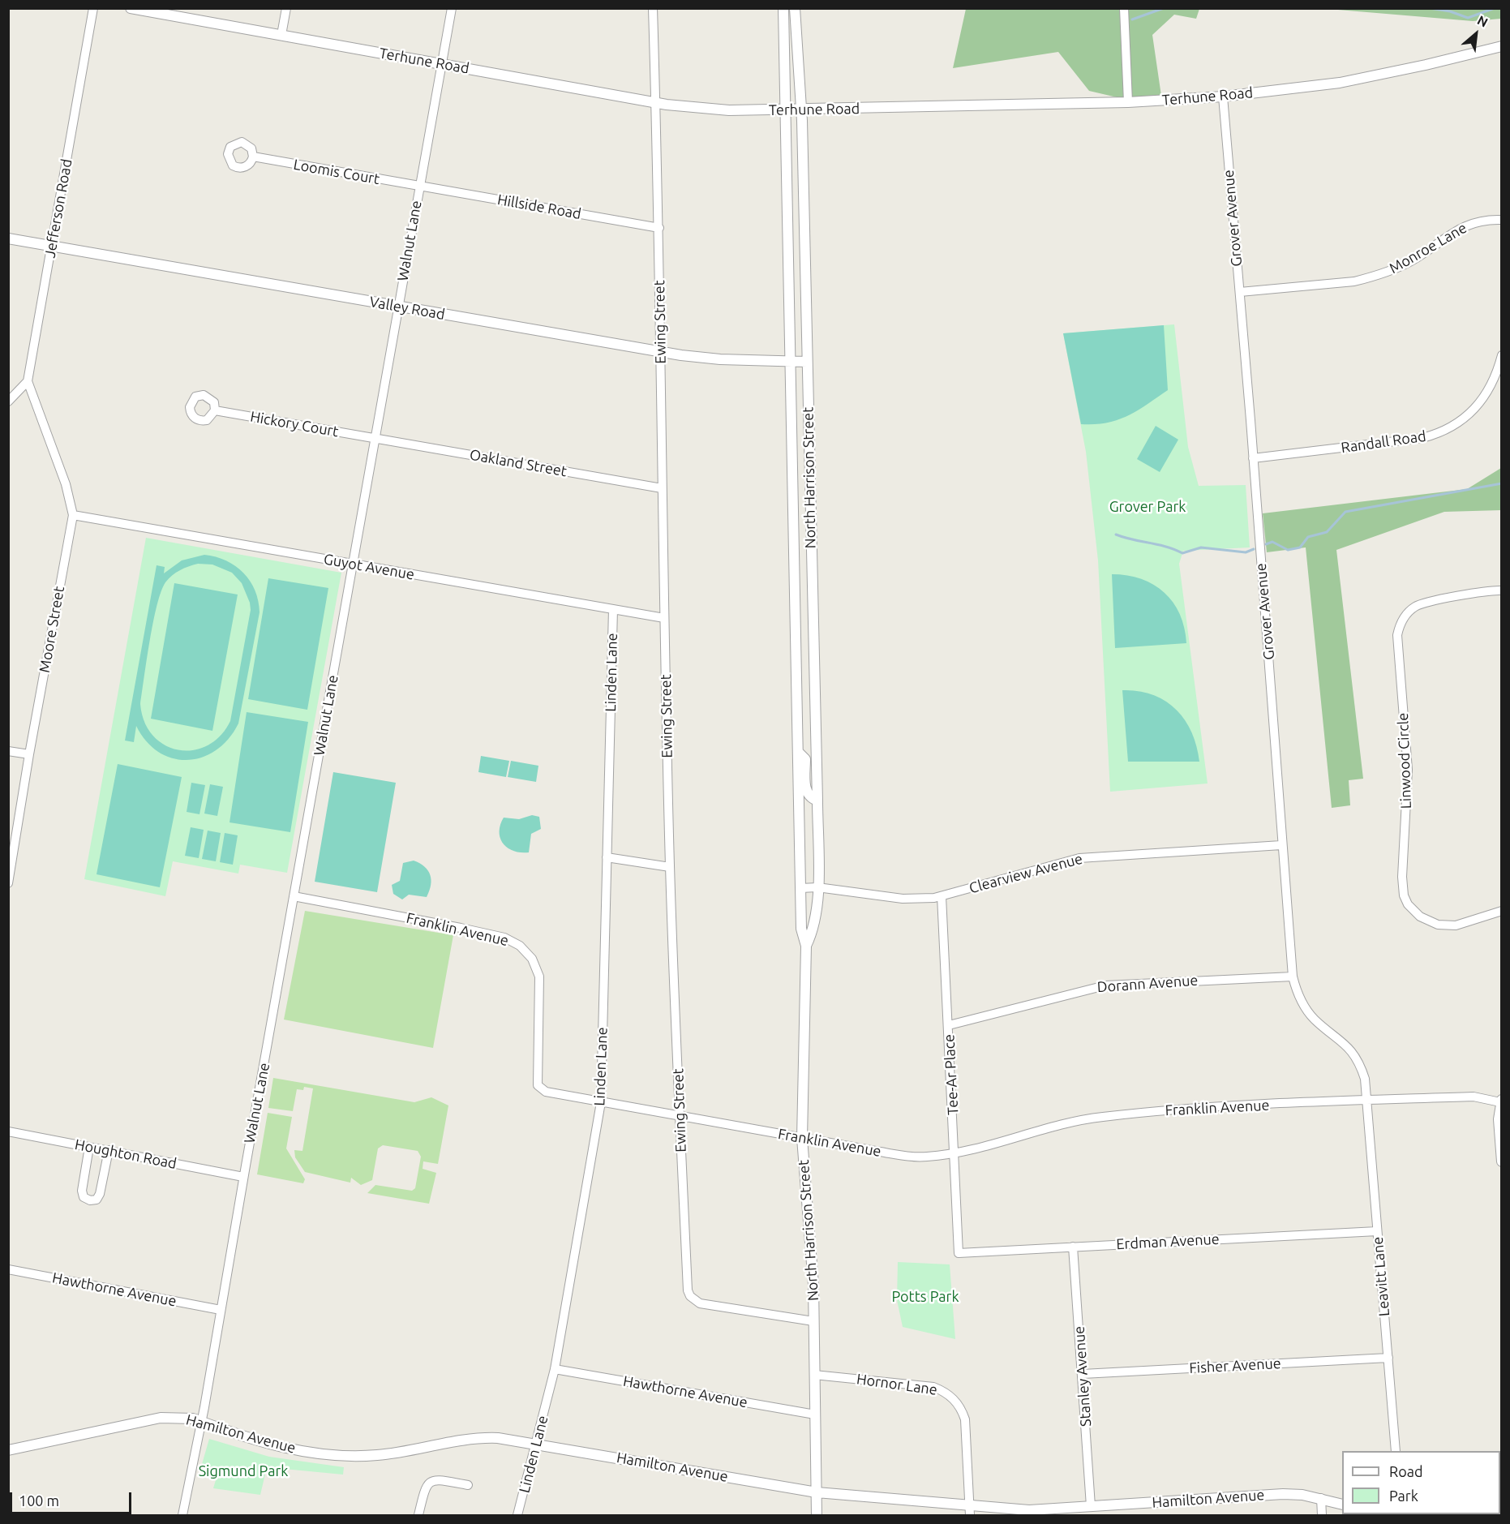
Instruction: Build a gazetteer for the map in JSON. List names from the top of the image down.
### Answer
{
  "streets": {
    "street": [
      "Terhune Road",
      "Loomis Court",
      "Hillside Road",
      "Jefferson Road",
      "Grover Avenue",
      "Walnut Lane",
      "Monroe Lane",
      "Valley Road",
      "Ewing Street",
      "Hickory Court",
      "Randall Road",
      "Oakland Street",
      "North Harrison Street",
      "Guyot Avenue",
      "Moore Street",
      "Linden Lane",
      "Linwood Circle",
      "Clearview Avenue",
      "Franklin Avenue",
      "Dorann Avenue",
      "Tee-Ar Place",
      "Houghton Road",
      "Erdman Avenue",
      "Leavitt Lane",
      "Hawthorne Avenue",
      "Fisher Avenue",
      "Stanley Avenue",
      "Hornor Lane",
      "Hamilton Avenue"
    ]
  },
  "crossings": [
    ["Terhune Road", "Grover Avenue"],
    ["Terhune Road", "Walnut Lane"],
    ["Terhune Road", "Ewing Street"],
    ["Terhune Road", "North Harrison Street"],
    ["Loomis Court", "Hillside Road"],
    ["Loomis Court", "Walnut Lane"],
    ["Hillside Road", "Walnut Lane"],
    ["Hillside Road", "Ewing Street"],
    ["Jefferson Road", "Valley Road"],
    ["Jefferson Road", "Moore Street"],
    ["Grover Avenue", "Monroe Lane"],
    ["Grover Avenue", "Randall Road"],
    ["Grover Avenue", "Clearview Avenue"],
    ["Grover Avenue", "Franklin Avenue"],
    ["Grover Avenue", "Dorann Avenue"],
    ["Grover Avenue", "Leavitt Lane"],
    ["Walnut Lane", "Valley Road"],
    ["Walnut Lane", "Hickory Court"],
    ["Walnut Lane", "Oakland Street"],
    ["Walnut Lane", "Guyot Avenue"],
    ["Walnut Lane", "Franklin Avenue"],
    ["Walnut Lane", "Houghton Road"],
    ["Walnut Lane", "Hawthorne Avenue"],
    ["Walnut Lane", "Hamilton Avenue"],
    ["Valley Road", "Ewing Street"],
    ["Valley Road", "North Harrison Street"],
    ["Ewing Street", "Oakland Street"],
    ["Ewing Street", "North Harrison Street"],
    ["Ewing Street", "Guyot Avenue"],
    ["Ewing Street", "Franklin Avenue"],
    ["Hickory Court", "Oakland Street"],
    ["North Harrison Street", "Clearview Avenue"],
    ["North Harrison Street", "Franklin Avenue"],
    ["North Harrison Street", "Hawthorne Avenue"],
    ["North Harrison Street", "Hornor Lane"],
    ["North Harrison Street", "Hamilton Avenue"],
    ["Guyot Avenue", "Moore Street"],
    ["Guyot Avenue", "Linden Lane"],
    ["Linden Lane", "Franklin Avenue"],
    ["Linden Lane", "Hawthorne Avenue"],
    ["Linden Lane", "Hamilton Avenue"],
    ["Clearview Avenue", "Tee-Ar Place"],
    ["Franklin Avenue", "Tee-Ar Place"],
    ["Franklin Avenue", "Leavitt Lane"],
    ["Dorann Avenue", "Tee-Ar Place"],
    ["Tee-Ar Place", "Erdman Avenue"],
    ["Erdman Avenue", "Leavitt Lane"],
    ["Erdman Avenue", "Stanley Avenue"],
    ["Leavitt Lane", "Fisher Avenue"],
    ["Fisher Avenue", "Stanley Avenue"],
    ["Stanley Avenue", "Hamilton Avenue"],
    ["Hornor Lane", "Hamilton Avenue"]
  ],
  "parks": ["Grover Park", "Potts Park", "Sigmund Park"],
  "legend": ["Road", "Park"],
  "scale_bar": "100 m",
  "north": "top right"
}
